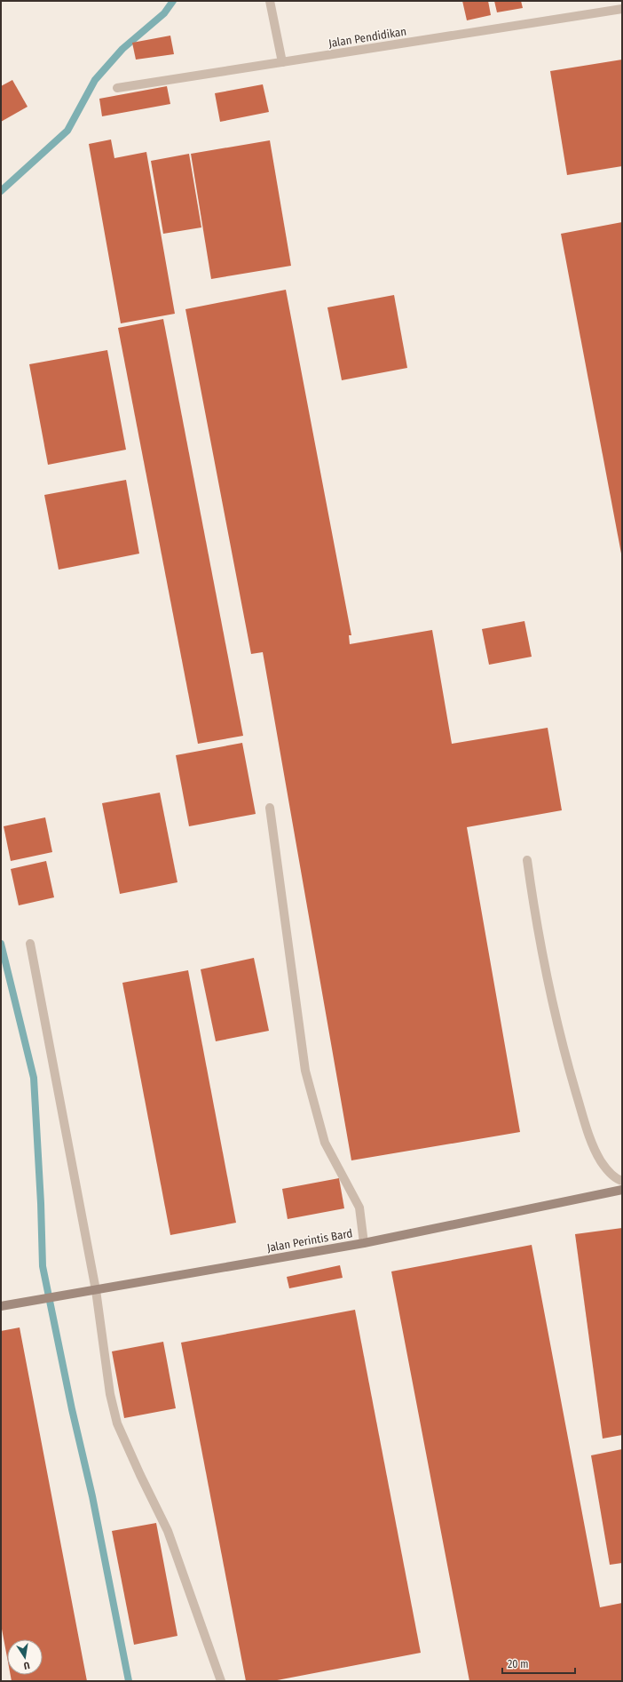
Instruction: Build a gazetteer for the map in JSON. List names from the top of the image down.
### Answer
{
  "streets": {
    "street": ["Jalan Pendidikan", "Jalan Perintis Bard"]
  },
  "scale_bar": "20 m",
  "north": "bottom"
}
